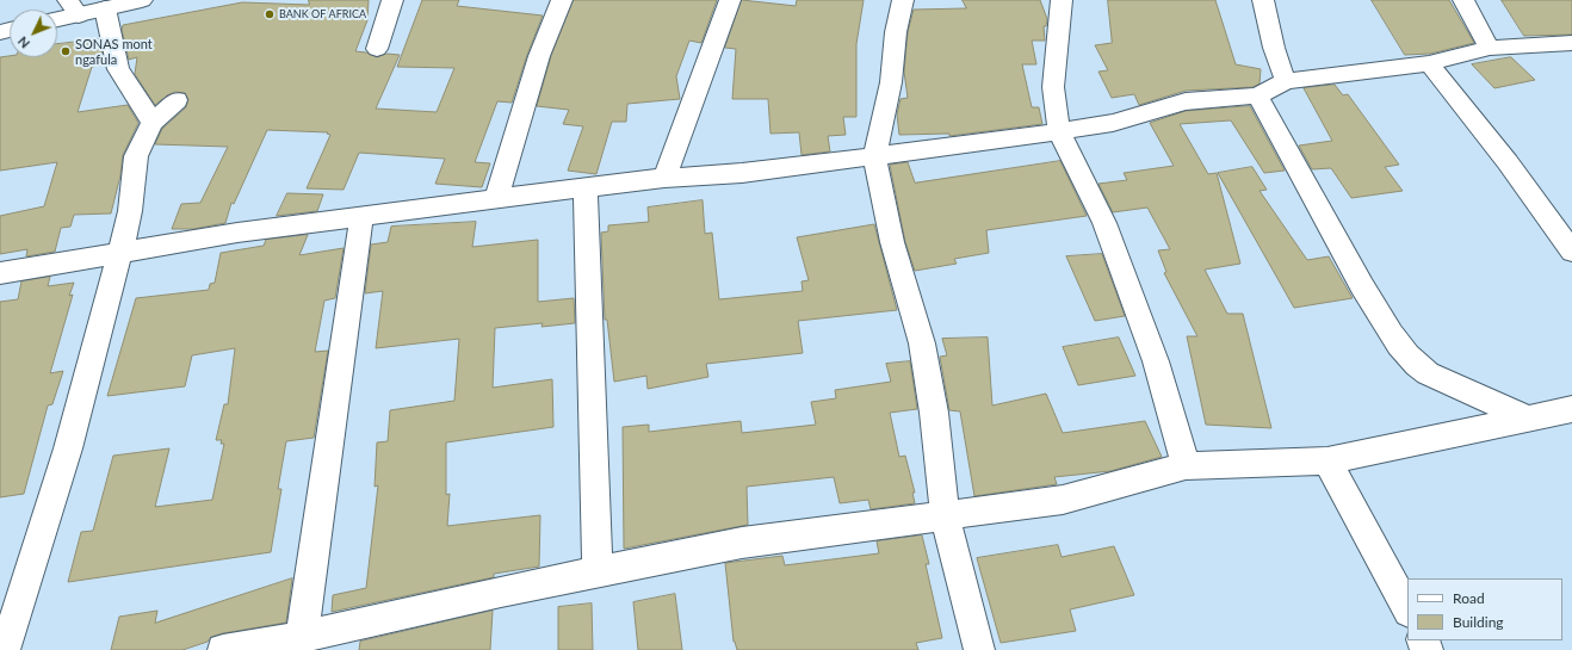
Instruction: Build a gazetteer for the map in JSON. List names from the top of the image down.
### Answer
{
  "places": ["BANK OF AFRICA", "SONAS mont ngafula"],
  "legend": ["Road", "Building"],
  "north": "bottom left"
}
